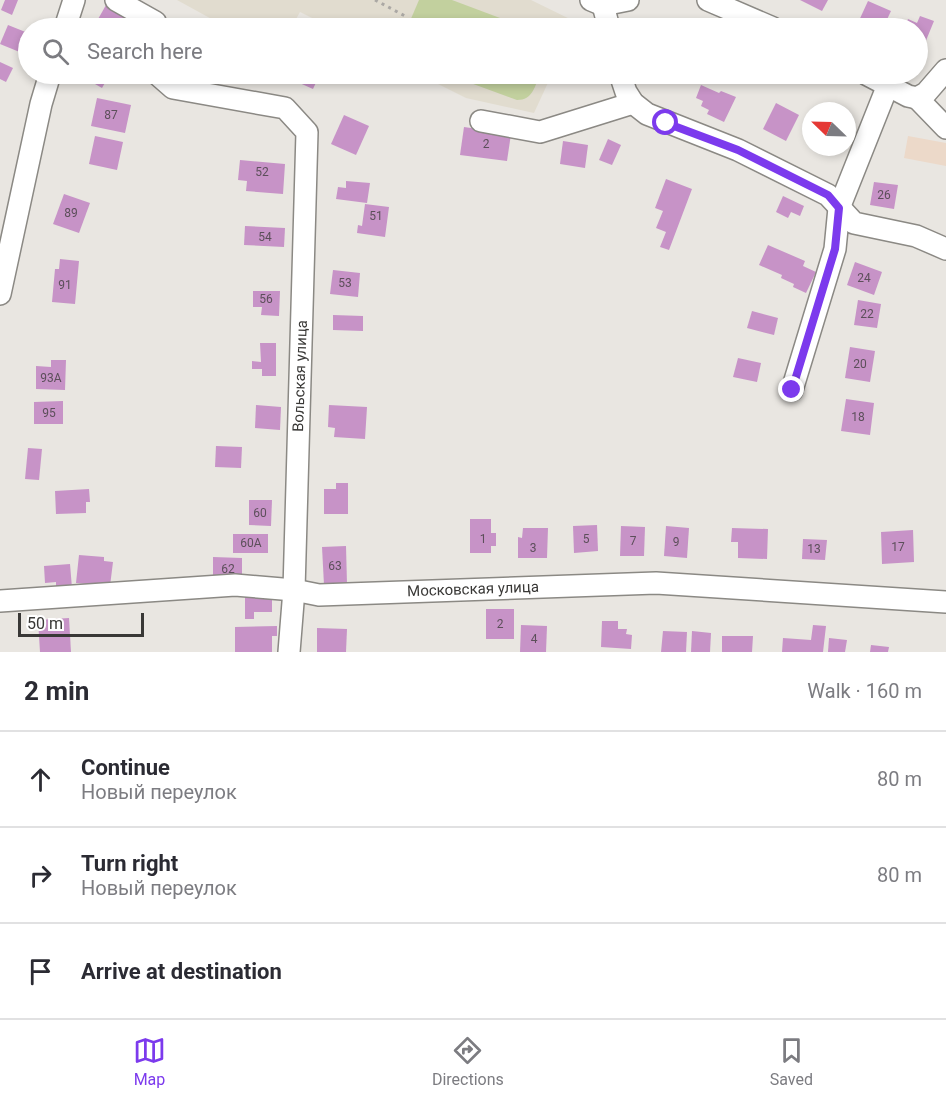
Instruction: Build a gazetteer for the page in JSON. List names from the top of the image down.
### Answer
{
  "streets": {
    "street": ["Вольская улица", "Московская улица"]
  },
  "crossings": [
    ["Вольская улица", "Московская улица"]
  ],
  "house_numbers": [
    "87",
    "2",
    "52",
    "26",
    "89",
    "51",
    "54",
    "24",
    "53",
    "91",
    "56",
    "22",
    "20",
    "93А",
    "95",
    "18",
    "60",
    "1",
    "5",
    "7",
    "9",
    "60А",
    "17",
    "3",
    "13",
    "63",
    "62",
    "2",
    "4"
  ],
  "scale_bar": "50 m",
  "north": "top left",
  "page": {
    "search": "Search here",
    "scale": "50 m",
    "heading": ["2 min", "Walk · 160 m"],
    "list": [
      ["Continue", "Новый переулок", "80 m"],
      ["Turn right", "Новый переулок", "80 m"],
      "Arrive at destination"
    ],
    "nav": ["Map", "Directions", "Saved"]
  }
}
